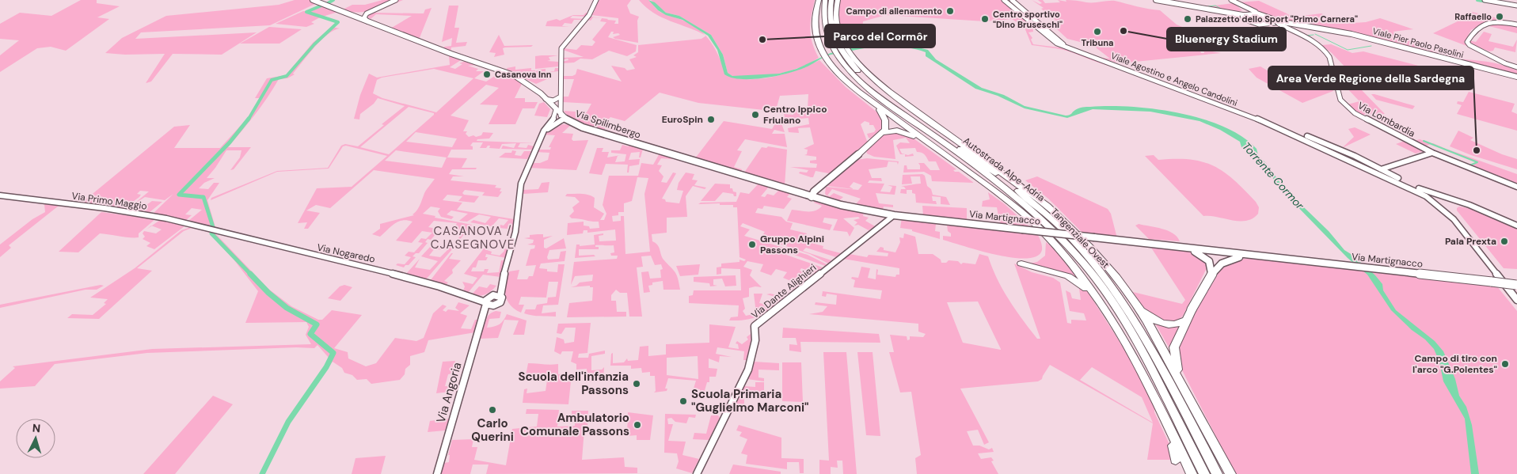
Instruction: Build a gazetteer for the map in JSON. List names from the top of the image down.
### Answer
{
  "streets": {
    "highway": ["Autostrada Alpe-Adria", "Tangenziale Ovest"],
    "main road": ["Viale Pier Paolo Pasolini", "Via Spilimbergo", "Via Martignacco"],
    "street": [
      "Viale Agostino e Angelo Candolini",
      "Via Lombardia",
      "Via Primo Maggio",
      "Via Nogaredo",
      "Via Dante Alighieri",
      "Via Angoria"
    ]
  },
  "crossings": [
    ["Via Spilimbergo", "Via Martignacco"],
    ["Via Spilimbergo", "Via Dante Alighieri"],
    ["Via Spilimbergo", "Via Angoria"],
    ["Autostrada Alpe-Adria", "Tangenziale Ovest"],
    ["Via Primo Maggio", "Via Nogaredo"],
    ["Via Martignacco", "Via Dante Alighieri"],
    ["Via Nogaredo", "Via Angoria"]
  ],
  "districts": ["CASANOVA / CJASEGNOVE"],
  "water": ["Torrente Cormor"],
  "places": [
    "Campo di allenamento",
    "Raffaello",
    "Centro sportivo \"Dino Bruseschi\"",
    "Palazzetto dello Sport \"Primo Carnera\"",
    "Bluenergy Stadium",
    "Tribuna",
    "Parco del Cormôr",
    "Casanova Inn",
    "Centro Ippico Friulano",
    "EuroSpin",
    "Area Verde Regione della Sardegna",
    "Pala Prexta",
    "Gruppo Alpini Passons",
    "Campo di tiro con l'arco \"G.Polentes\"",
    "Scuola dell'infanzia Passons",
    "Scuola Primaria \"Guglielmo Marconi\"",
    "Carlo Querini",
    "Ambulatorio Comunale Passons"
  ],
  "north": "top"
}
